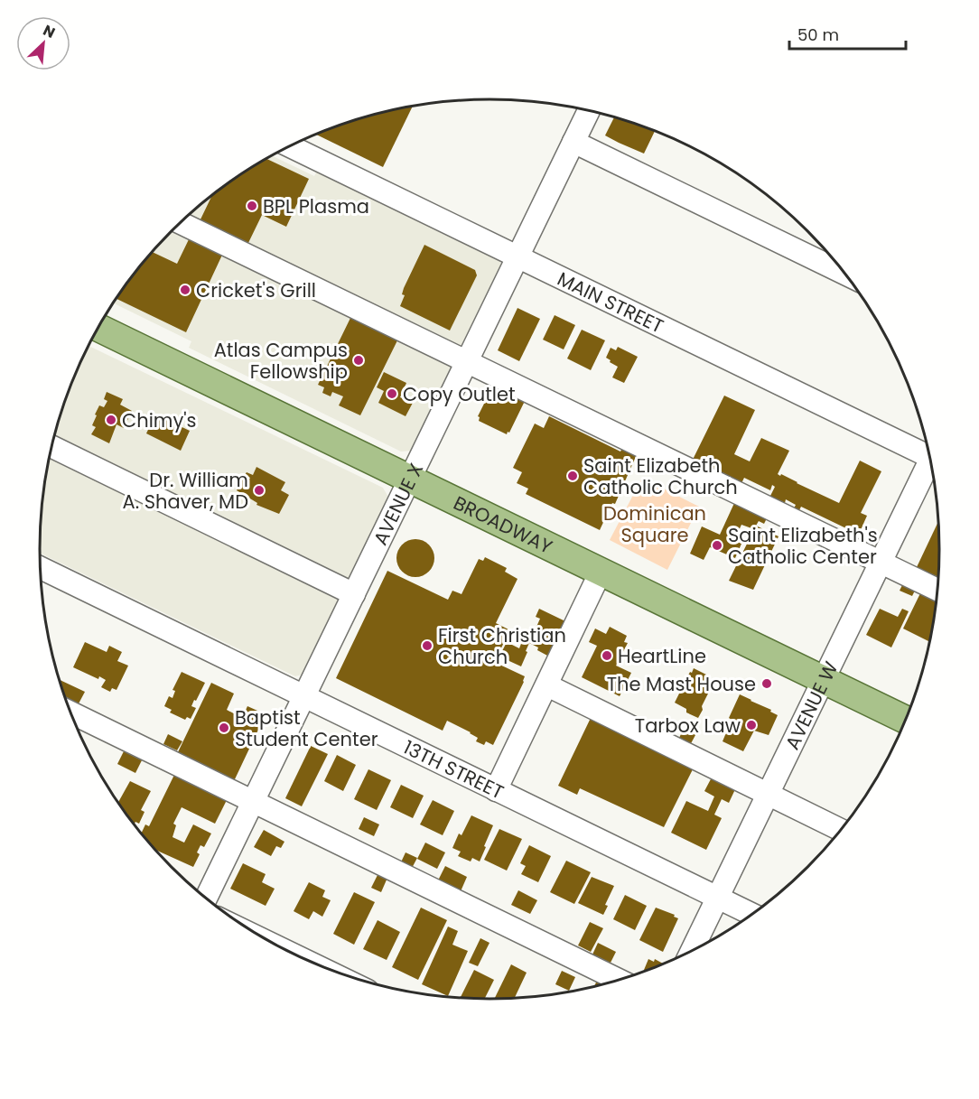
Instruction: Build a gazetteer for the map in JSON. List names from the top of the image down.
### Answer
{
  "streets": {
    "main road": ["BROADWAY"],
    "street": [
      "MAIN STREET",
      "AVENUE X",
      "AVENUE W",
      "13TH STREET"
    ]
  },
  "crossings": [
    ["MAIN STREET", "AVENUE X"],
    ["AVENUE X", "BROADWAY"],
    ["AVENUE X", "13TH STREET"],
    ["BROADWAY", "AVENUE W"],
    ["AVENUE W", "13TH STREET"]
  ],
  "parks": ["Dominican Square"],
  "places": [
    "BPL Plasma",
    "Cricket's Grill",
    "Atlas Campus Fellowship",
    "Copy Outlet",
    "Chimy's",
    "Saint Elizabeth Catholic Church",
    "Dr. William A. Shaver, MD",
    "Saint Elizabeth's Catholic Center",
    "First Christian Church",
    "HeartLine",
    "The Mast House",
    "Tarbox Law",
    "Baptist Student Center"
  ],
  "scale_bar": "50 m",
  "north": "top right"
}
